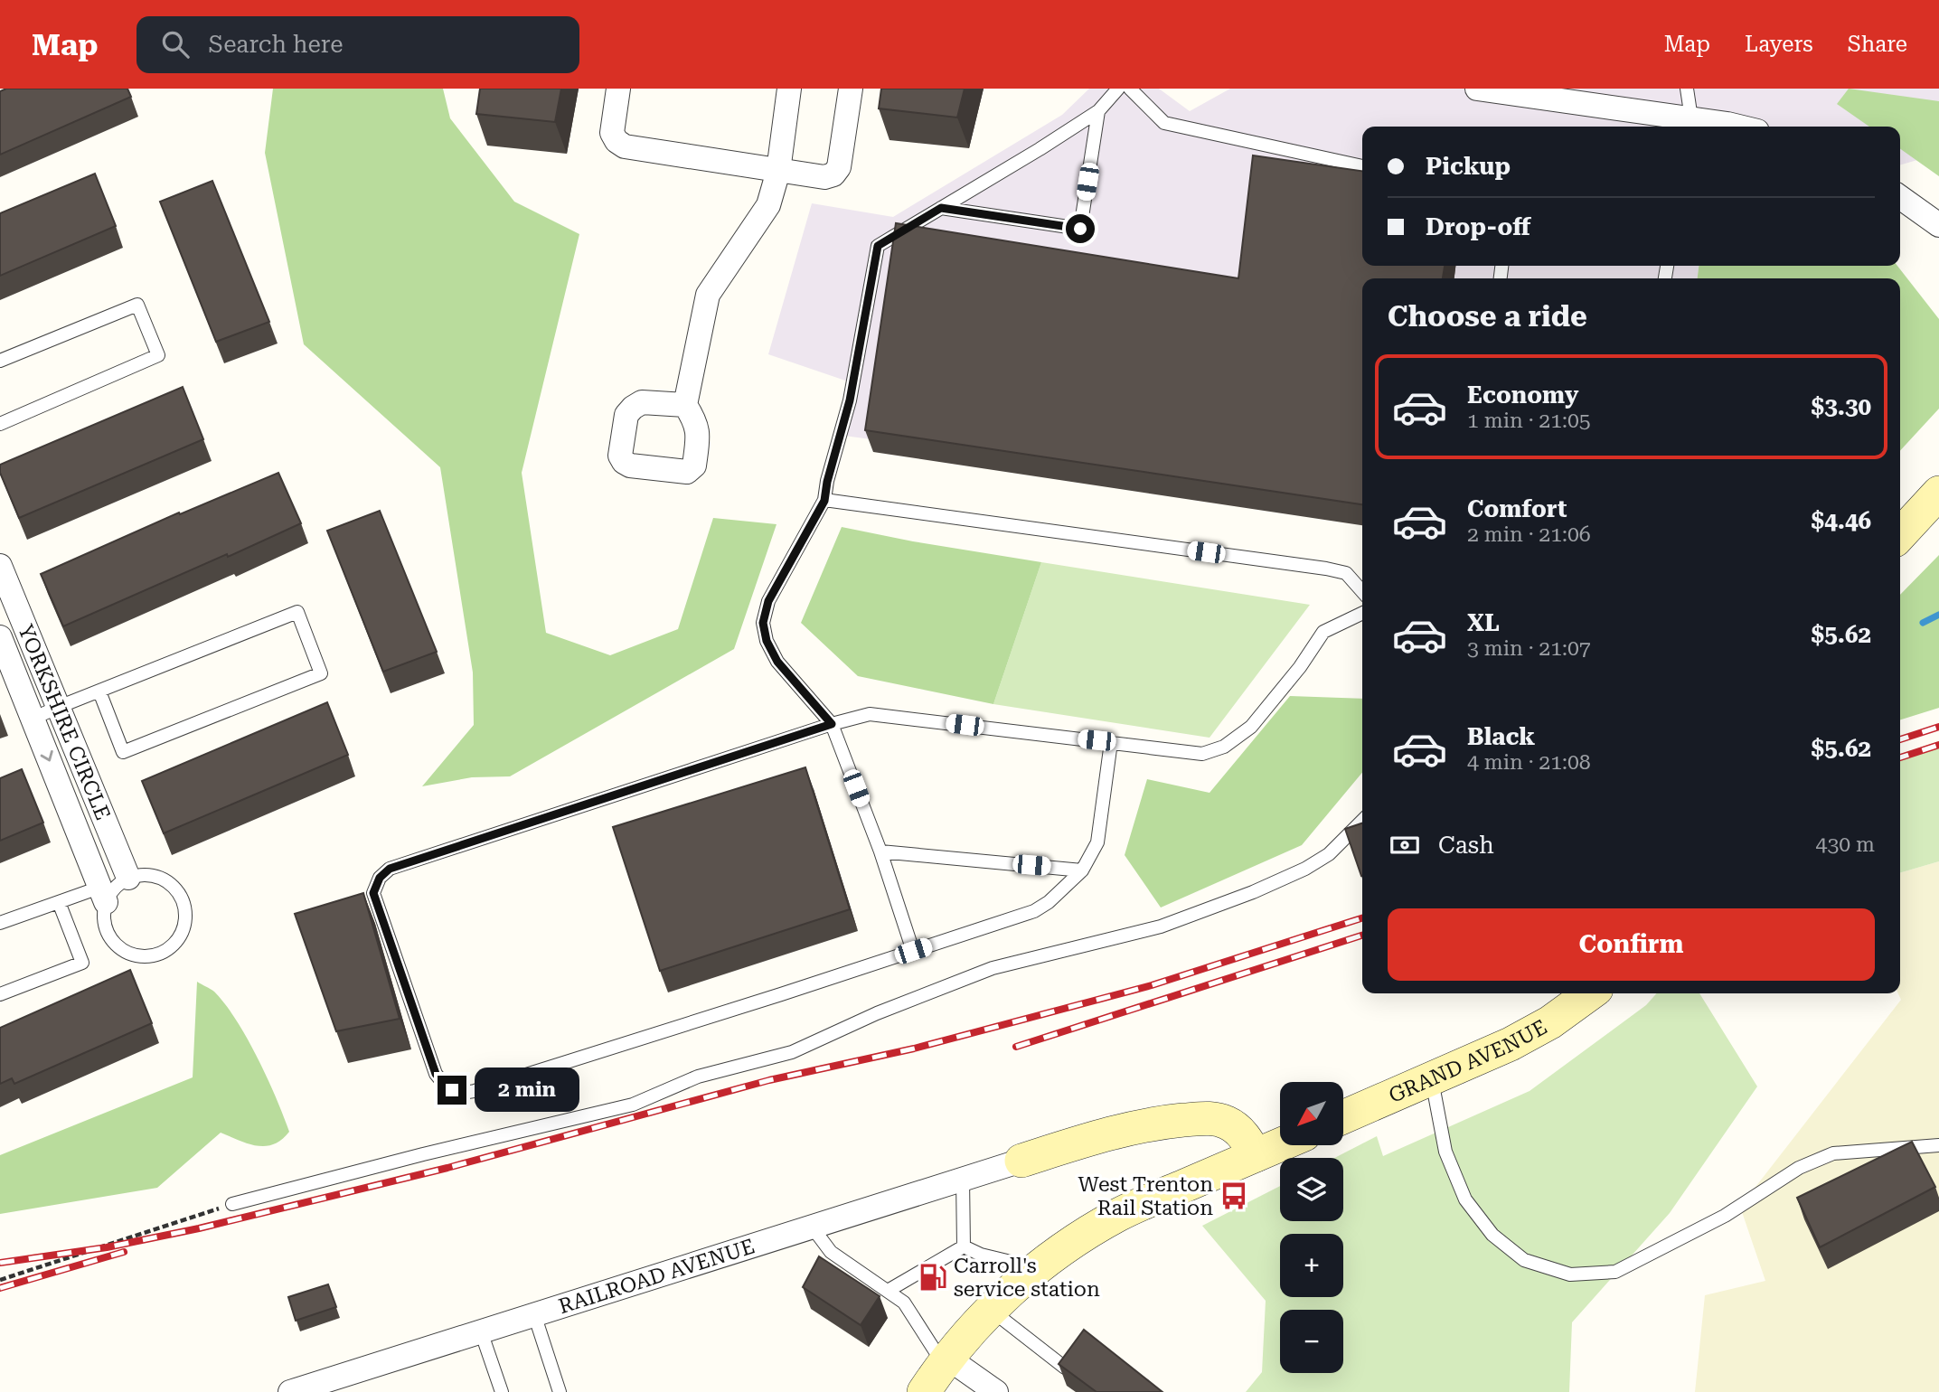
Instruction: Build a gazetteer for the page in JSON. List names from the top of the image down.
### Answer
{
  "streets": {
    "main road": ["GRAND AVENUE"],
    "street": ["YORKSHIRE CIRCLE", "RAILROAD AVENUE"]
  },
  "places": {
    "bus stop": ["West Trenton Rail Station"],
    "fuel station": ["Carroll's service station"]
  },
  "north": "bottom left",
  "page": {
    "header": "Map",
    "search": "Search here",
    "nav": ["Map", "Layers", "Share"],
    "banner": ["Pickup", "Drop-off"],
    "heading": "Choose a ride",
    "list": [
      {
        "name": "Economy",
        "note": "1 min · 21:05",
        "value": "$3.30"
      },
      {
        "name": "Comfort",
        "note": "2 min · 21:06",
        "value": "$4.46"
      },
      {
        "name": "XL",
        "note": "3 min · 21:07",
        "value": "$5.62"
      },
      {
        "name": "Black",
        "note": "4 min · 21:08",
        "value": "$5.62"
      }
    ],
    "pay": ["Cash", "430 m"],
    "buttons": "Confirm",
    "bubble": "2 min",
    "map_buttons": ["+", "−"]
  }
}
